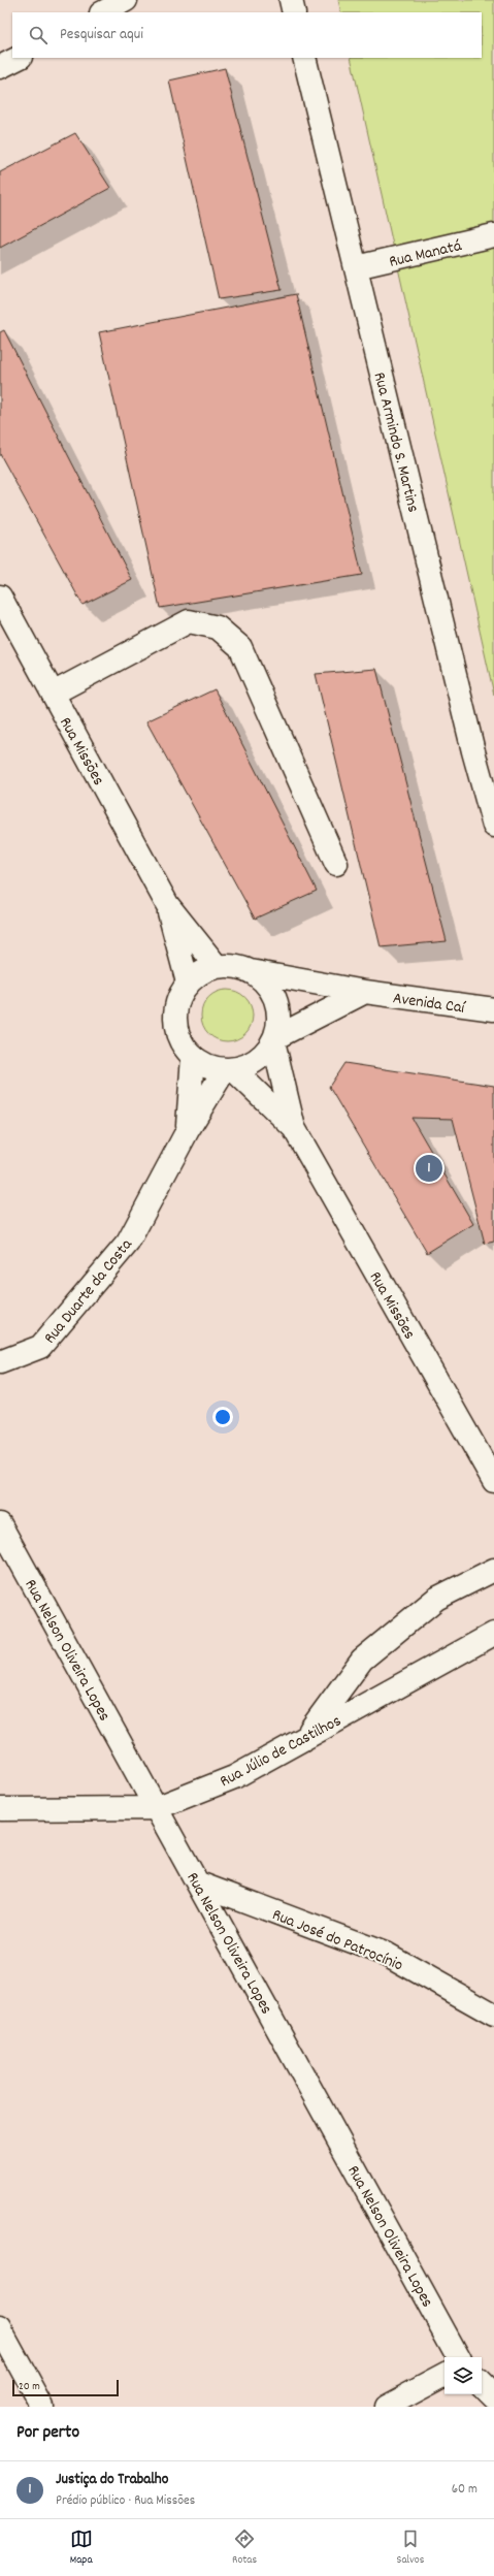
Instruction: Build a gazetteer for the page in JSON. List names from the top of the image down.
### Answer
{
  "streets": {
    "street": [
      "Rua Manatá",
      "Rua Armindo S. Martins",
      "Rua Missões",
      "Avenida Caí",
      "Rua Duarte da Costa",
      "Rua Nelson Oliveira Lopes",
      "Rua Júlio de Castilhos",
      "Rua José do Patrocínio"
    ]
  },
  "crossings": [
    ["Rua Manatá", "Rua Armindo S. Martins"],
    ["Rua Missões", "Avenida Caí"],
    ["Rua Missões", "Rua Duarte da Costa"],
    ["Avenida Caí", "Rua Duarte da Costa"],
    ["Rua Nelson Oliveira Lopes", "Rua Júlio de Castilhos"],
    ["Rua Nelson Oliveira Lopes", "Rua José do Patrocínio"]
  ],
  "scale_bar": "20 m",
  "page": {
    "search": "Pesquisar aqui",
    "pins": "1",
    "scale": "20 m",
    "heading": "Por perto",
    "list": [
      {
        "mark": "1",
        "name": "Justiça do Trabalho",
        "note": "Prédio público · Rua Missões",
        "value": "60 m"
      }
    ],
    "nav": ["Mapa", "Rotas", "Salvos"]
  }
}
